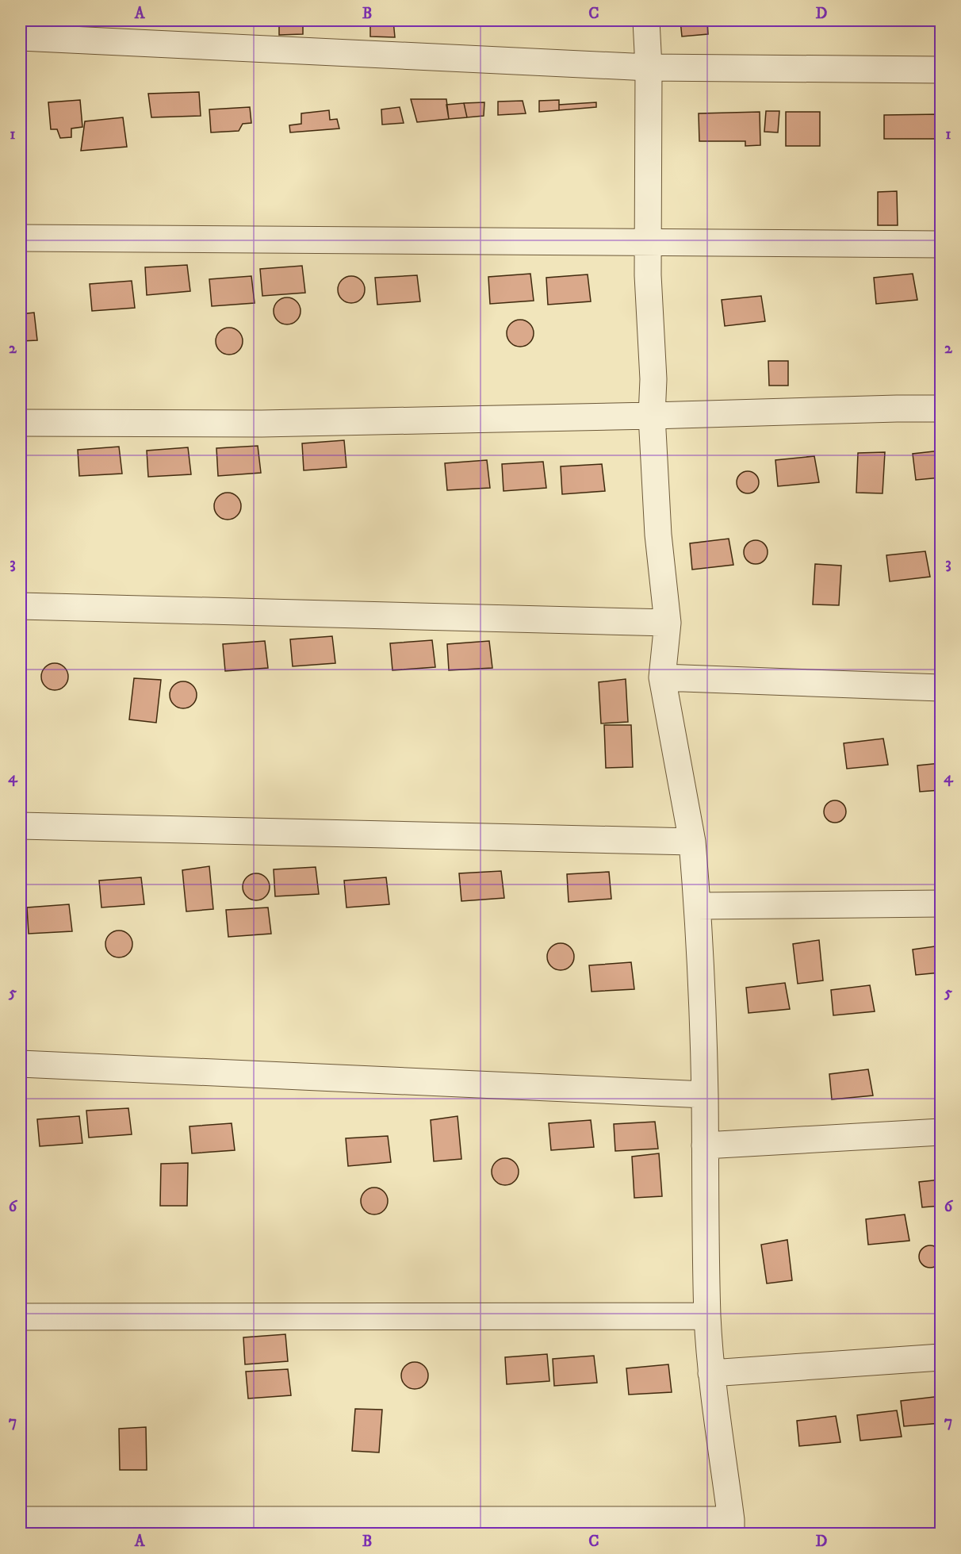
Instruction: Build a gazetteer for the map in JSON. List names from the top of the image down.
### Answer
{
  "grid": {
    "columns": [
      "A",
      "B",
      "C",
      "D"
    ],
    "rows": [
      "1",
      "2",
      "3",
      "4",
      "5",
      "6",
      "7"
    ]
  }
}
